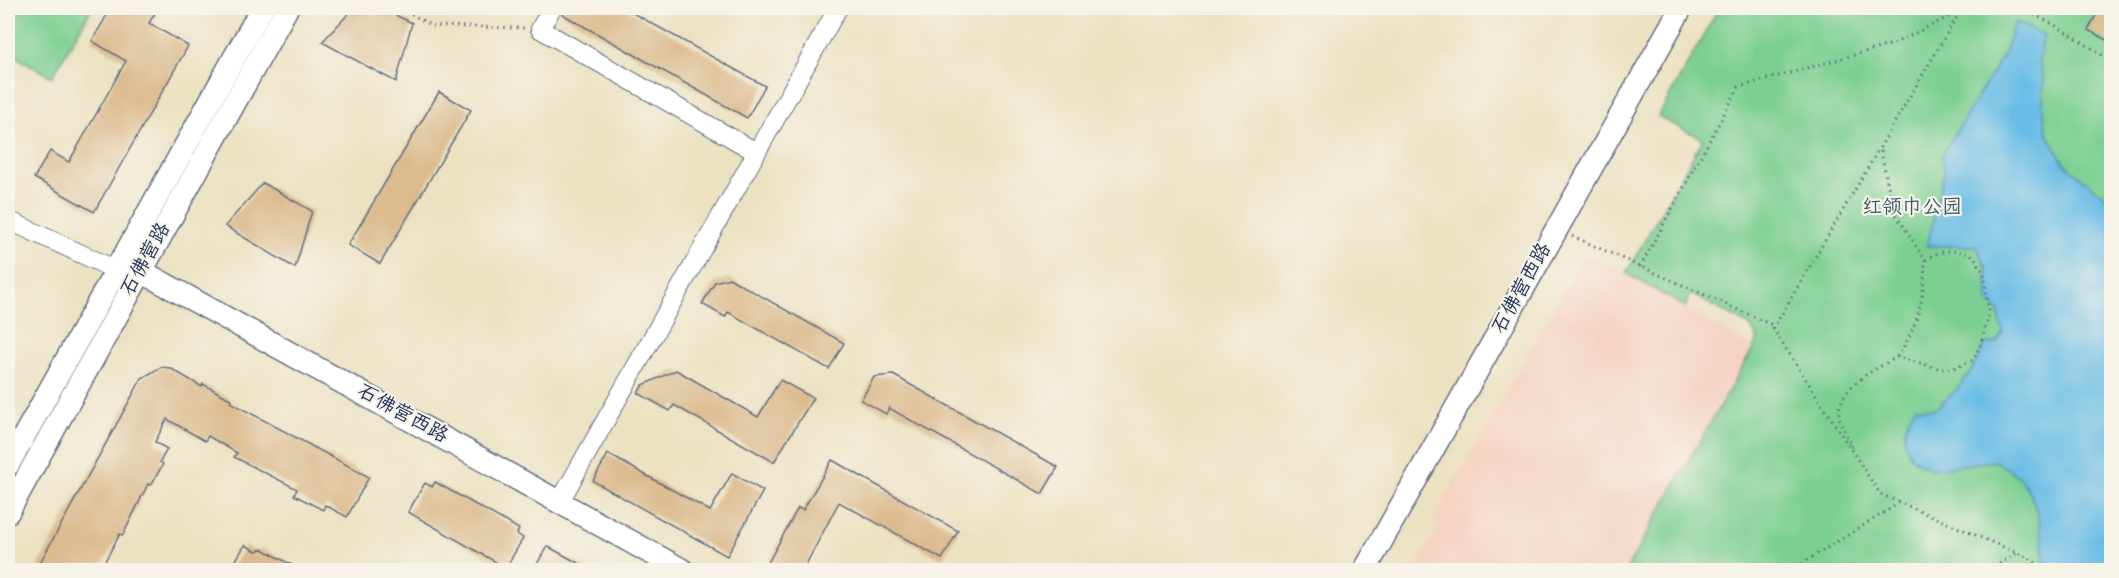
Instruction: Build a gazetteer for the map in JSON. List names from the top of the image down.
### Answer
{
  "streets": {
    "street": ["石佛营路", "石佛营西路"]
  },
  "crossings": [
    ["石佛营路", "石佛营西路"]
  ],
  "parks": ["红领巾公园"]
}
